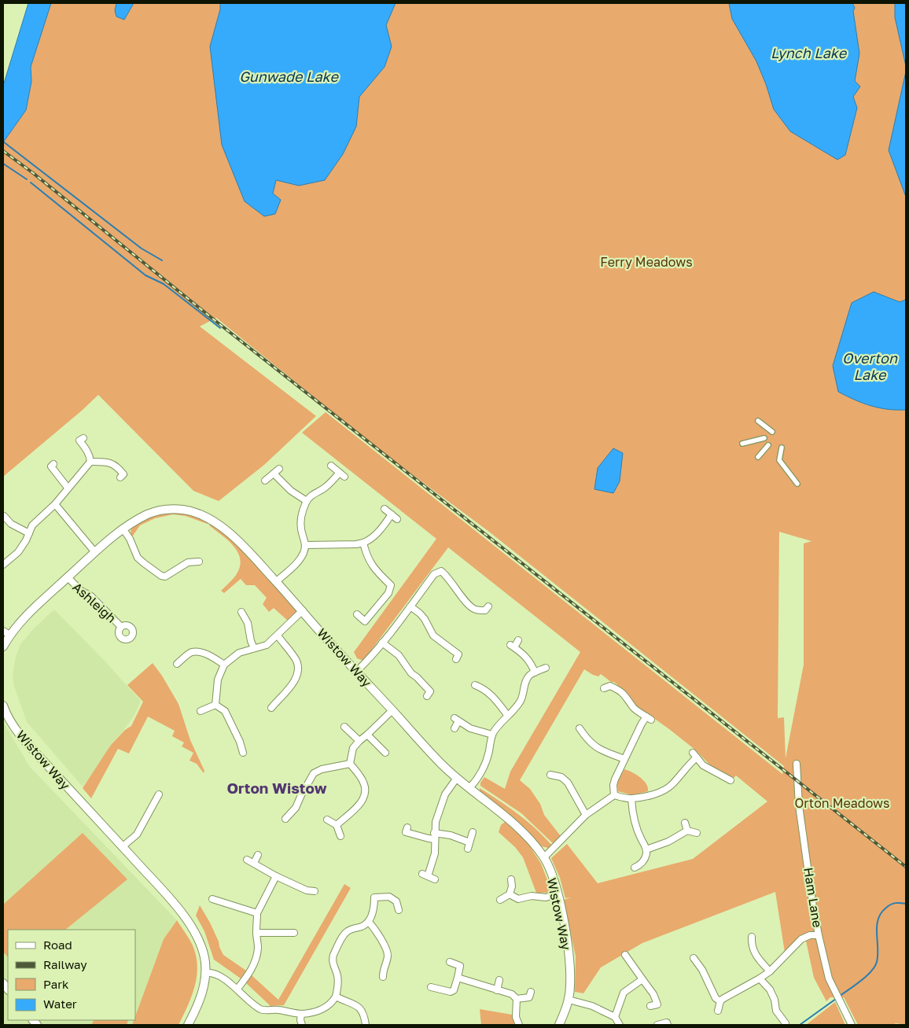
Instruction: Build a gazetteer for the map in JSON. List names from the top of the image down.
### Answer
{
  "streets": {
    "street": ["Ashleigh", "Wistow Way", "Ham Lane"]
  },
  "crossings": [
    ["Ashleigh", "Wistow Way"]
  ],
  "districts": ["Orton Wistow"],
  "water": ["Lynch Lake", "Gunwade Lake", "Overton Lake"],
  "parks": ["Ferry Meadows", "Orton Meadows"],
  "legend": [
    "Road",
    "Railway",
    "Park",
    "Water"
  ]
}
